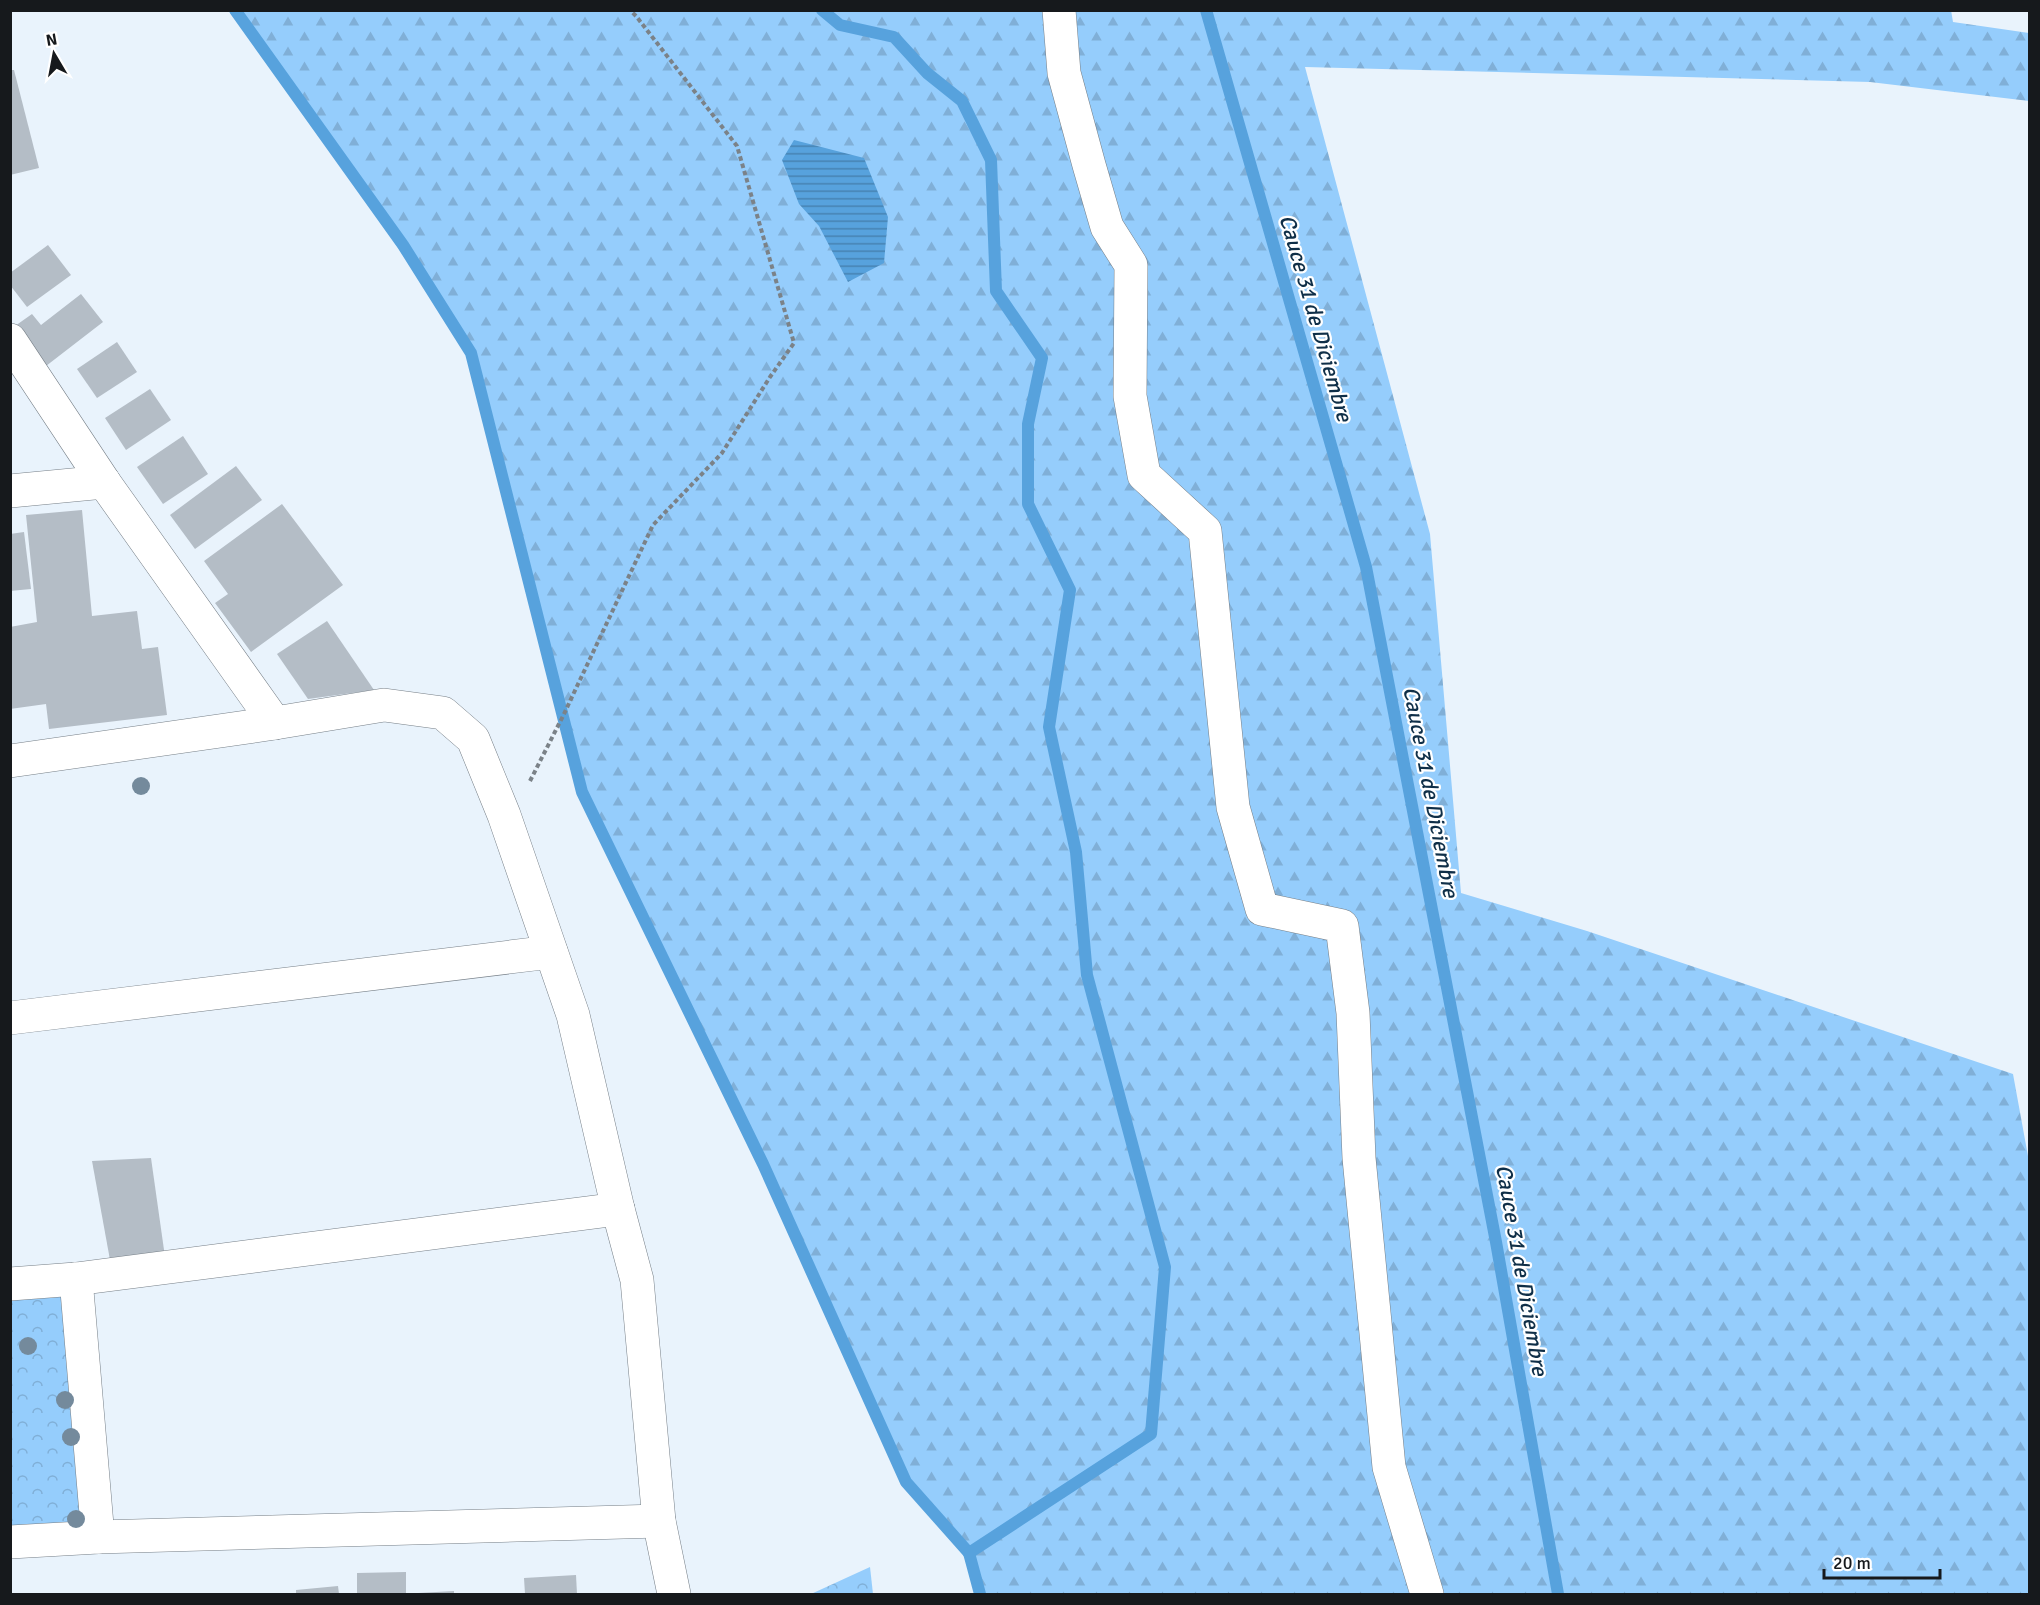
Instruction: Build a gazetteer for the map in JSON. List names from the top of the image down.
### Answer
{
  "water": ["Cauce 31 de Diciembre"],
  "scale_bar": "20 m",
  "north": "top"
}
